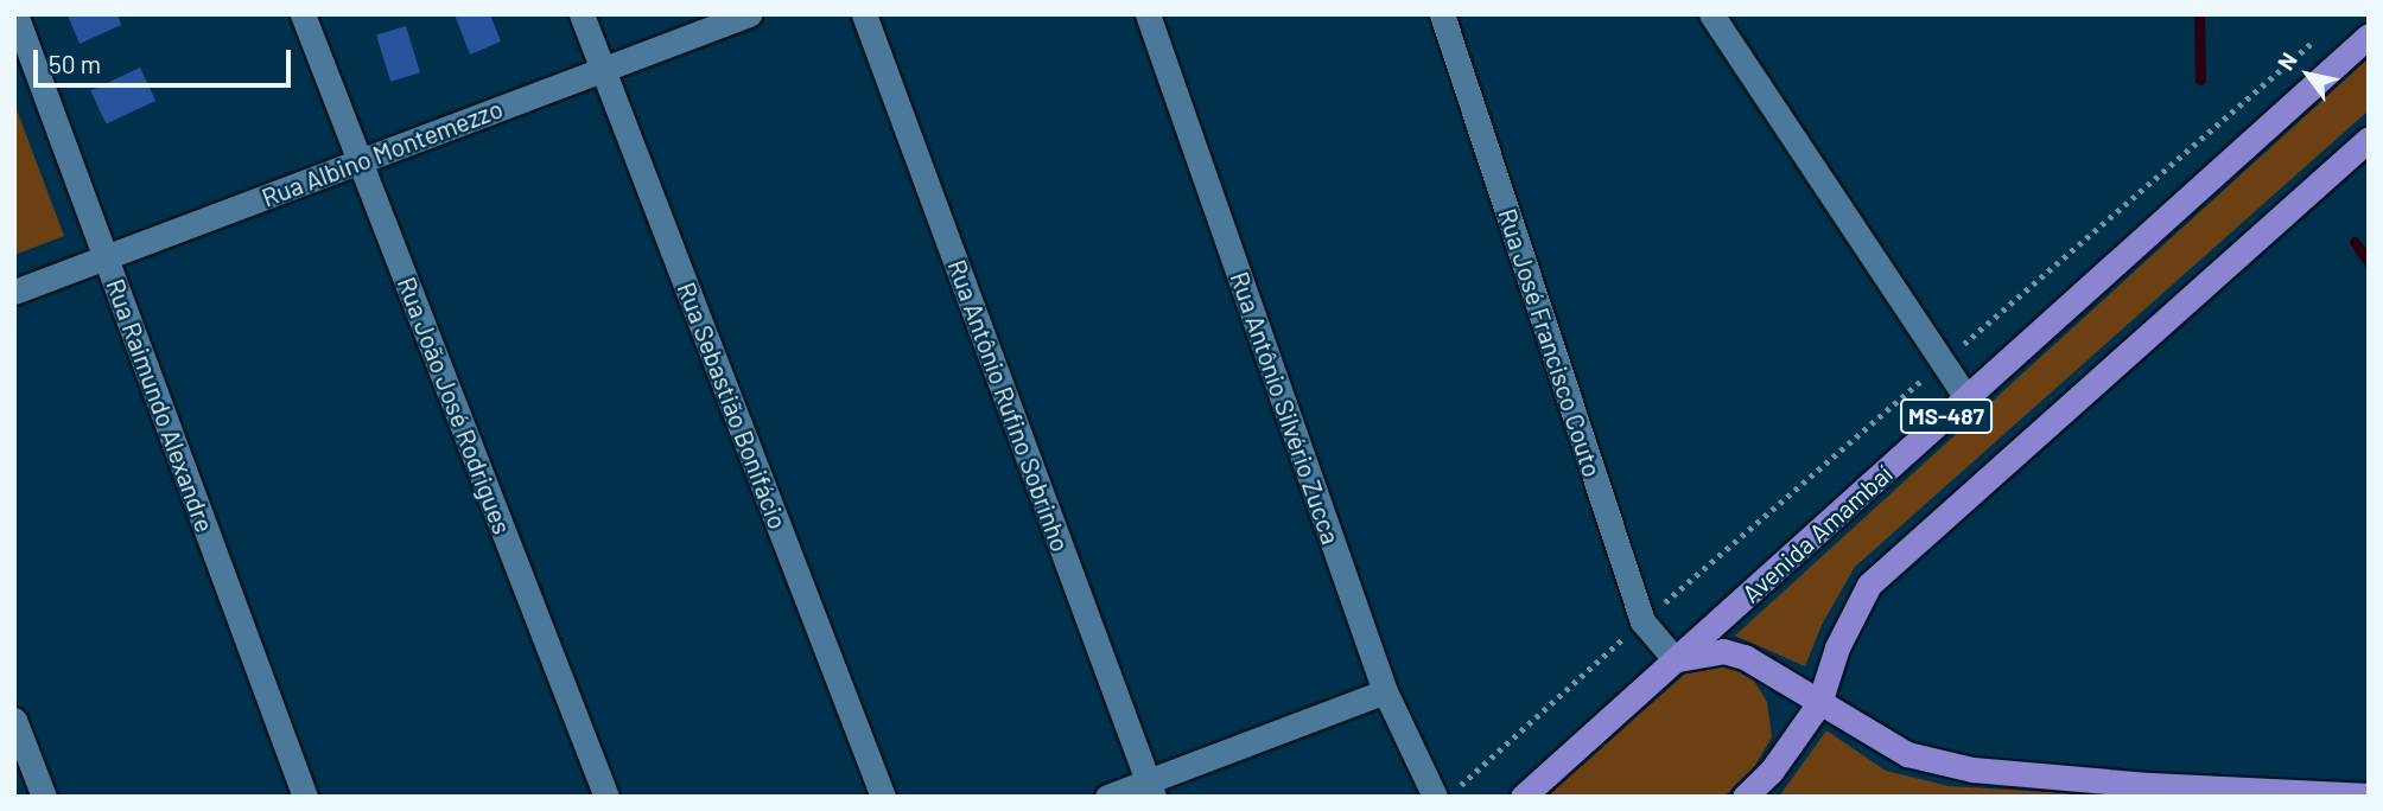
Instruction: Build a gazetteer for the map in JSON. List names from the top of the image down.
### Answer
{
  "streets": {
    "main road": ["MS-487", "Avenida Amambaí"],
    "street": [
      "Rua Albino Montemezzo",
      "Rua José Francisco Couto",
      "Rua Raimundo Alexandre",
      "Rua João José Rodrigues",
      "Rua Sebastião Bonifácio",
      "Rua Antônio Rufino Sobrinho",
      "Rua Antônio Silvério Zucca"
    ]
  },
  "crossings": [
    ["Rua Albino Montemezzo", "Rua Raimundo Alexandre"],
    ["Rua Albino Montemezzo", "Rua João José Rodrigues"],
    ["Rua Albino Montemezzo", "Rua Sebastião Bonifácio"],
    ["Rua José Francisco Couto", "Avenida Amambaí"]
  ],
  "scale_bar": "50 m",
  "north": "top left"
}
